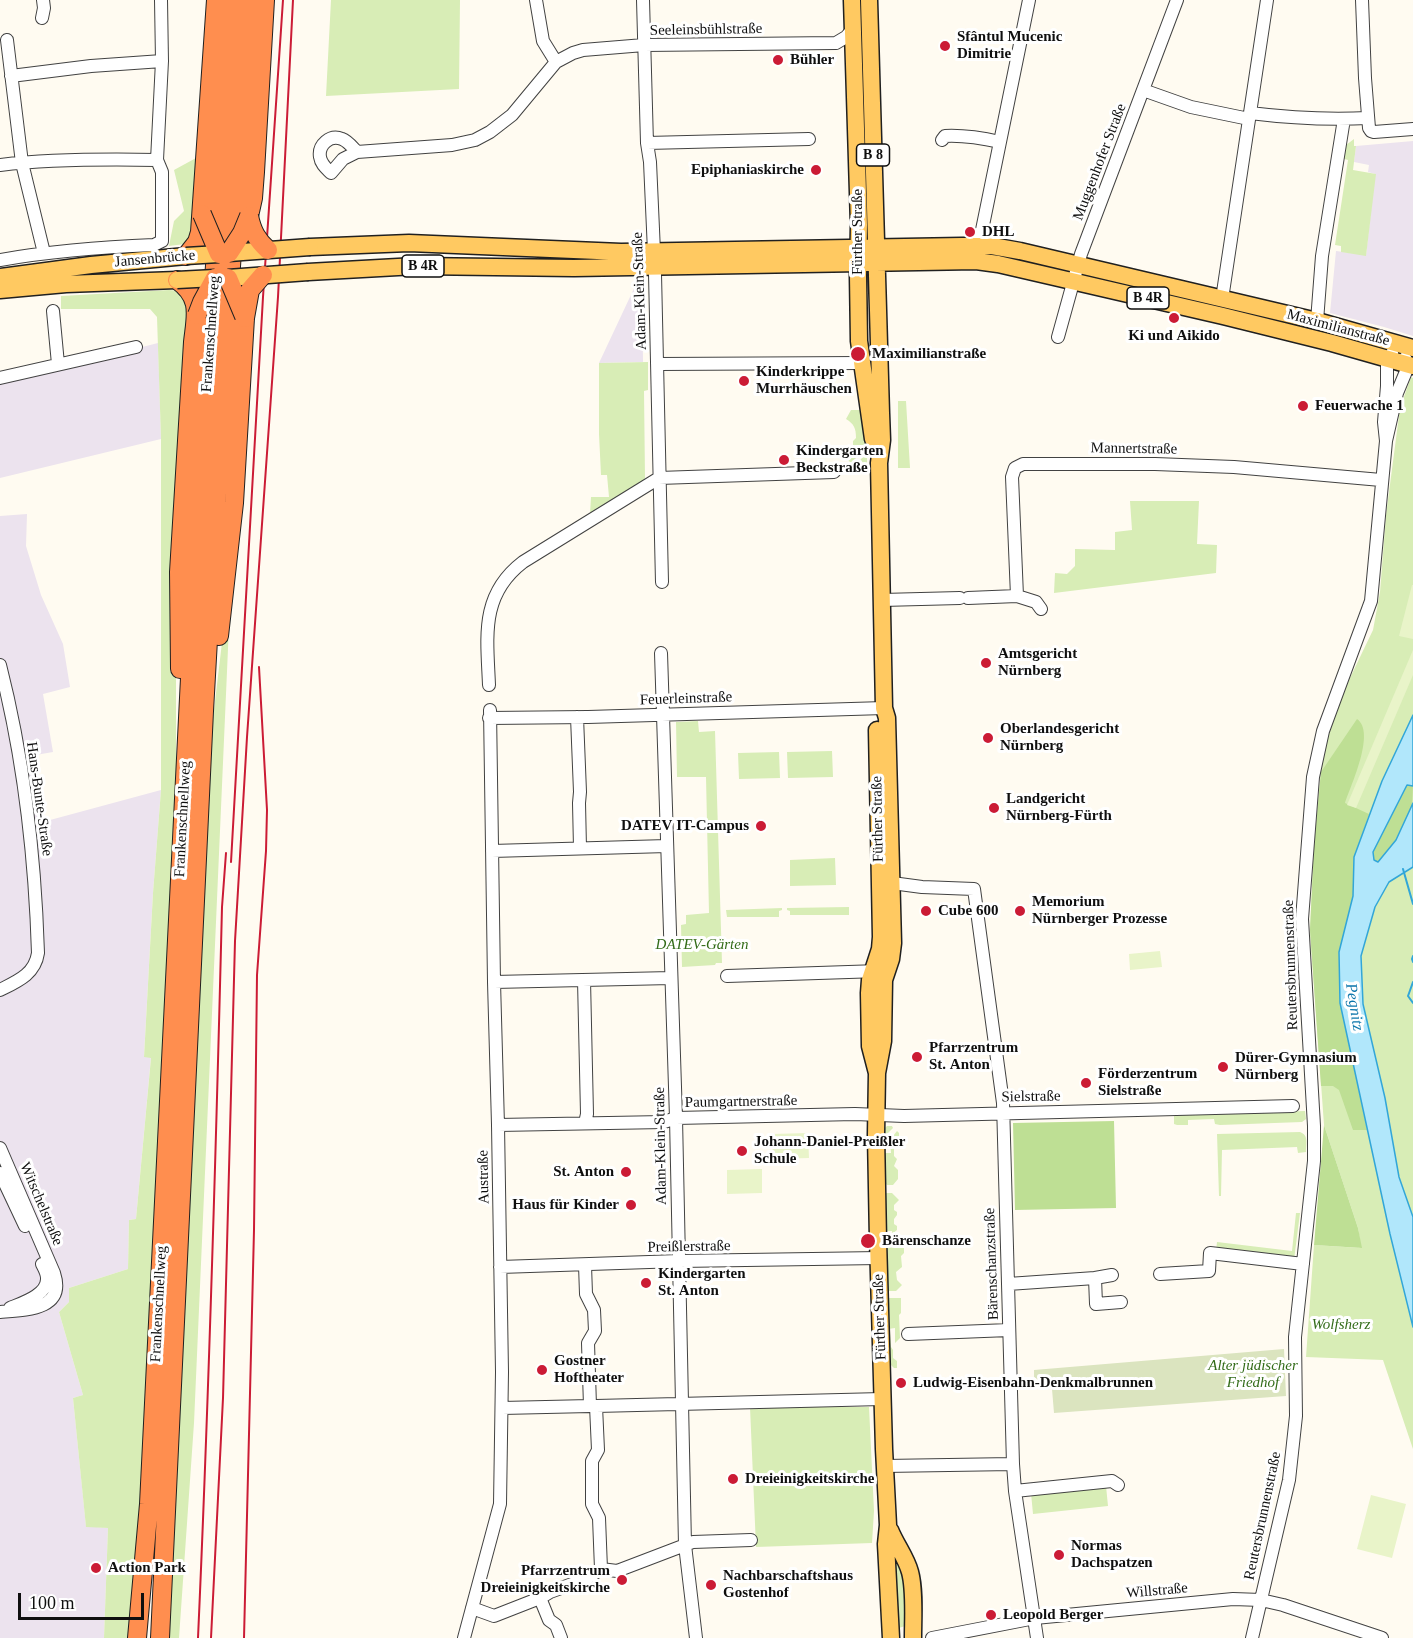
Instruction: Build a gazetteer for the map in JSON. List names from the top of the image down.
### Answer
{
  "streets": {
    "highway": ["Frankenschnellweg"],
    "main road": [
      "B 8",
      "Fürther Straße",
      "Jansenbrücke",
      "B 4R",
      "Maximilianstraße"
    ],
    "street": [
      "Seeleinsbühlstraße",
      "Muggenhofer Straße",
      "Adam-Klein-Straße",
      "Mannertstraße",
      "Feuerleinstraße",
      "Hans-Bunte-Straße",
      "Reutersbrunnenstraße",
      "Sielstraße",
      "Paumgartnerstraße",
      "Austraße",
      "Witschelstraße",
      "Preißlerstraße",
      "Bärenschanzstraße",
      "Willstraße"
    ]
  },
  "crossings": [
    ["Seeleinsbühlstraße", "Fürther Straße"],
    ["Seeleinsbühlstraße", "Adam-Klein-Straße"],
    ["Muggenhofer Straße", "Maximilianstraße"],
    ["Fürther Straße", "Maximilianstraße"],
    ["Fürther Straße", "Feuerleinstraße"],
    ["Fürther Straße", "Sielstraße"],
    ["Fürther Straße", "Paumgartnerstraße"],
    ["Fürther Straße", "Preißlerstraße"],
    ["Fürther Straße", "Bärenschanzstraße"],
    ["Jansenbrücke", "Maximilianstraße"],
    ["B 4R", "Maximilianstraße"],
    ["B 4R", "Reutersbrunnenstraße"],
    ["Adam-Klein-Straße", "Maximilianstraße"],
    ["Adam-Klein-Straße", "Feuerleinstraße"],
    ["Adam-Klein-Straße", "Paumgartnerstraße"],
    ["Adam-Klein-Straße", "Preißlerstraße"],
    ["Maximilianstraße", "Reutersbrunnenstraße"],
    ["Mannertstraße", "Reutersbrunnenstraße"],
    ["Feuerleinstraße", "Austraße"],
    ["Reutersbrunnenstraße", "Willstraße"],
    ["Sielstraße", "Paumgartnerstraße"],
    ["Sielstraße", "Bärenschanzstraße"],
    ["Paumgartnerstraße", "Austraße"],
    ["Austraße", "Preißlerstraße"],
    ["Bärenschanzstraße", "Willstraße"]
  ],
  "water": ["Pegnitz"],
  "parks": ["DATEV-Gärten", "Wolfsherz", "Alter jüdischer Friedhof"],
  "places": [
    "Sfântul Mucenic Dimitrie",
    "Bühler",
    "Epiphaniaskirche",
    "DHL",
    "Ki und Aikido",
    "Maximilianstraße",
    "Kinderkrippe Murrhäuschen",
    "Feuerwache 1",
    "Kindergarten Beckstraße",
    "Amtsgericht Nürnberg",
    "Oberlandesgericht Nürnberg",
    "Landgericht Nürnberg-Fürth",
    "DATEV IT-Campus",
    "Cube 600",
    "Memorium Nürnberger Prozesse",
    "Pfarrzentrum St. Anton",
    "Dürer-Gymnasium Nürnberg",
    "Förderzentrum Sielstraße",
    "Johann-Daniel-Preißler Schule",
    "St. Anton",
    "Haus für Kinder",
    "Bärenschanze",
    "Kindergarten St. Anton",
    "Gostner Hoftheater",
    "Ludwig-Eisenbahn-Denkmalbrunnen",
    "Dreieinigkeitskirche",
    "Normas Dachspatzen",
    "Action Park",
    "Pfarrzentrum Dreieinigkeitskirche",
    "Nachbarschaftshaus Gostenhof",
    "Leopold Berger"
  ],
  "scale_bar": "100 m"
}
